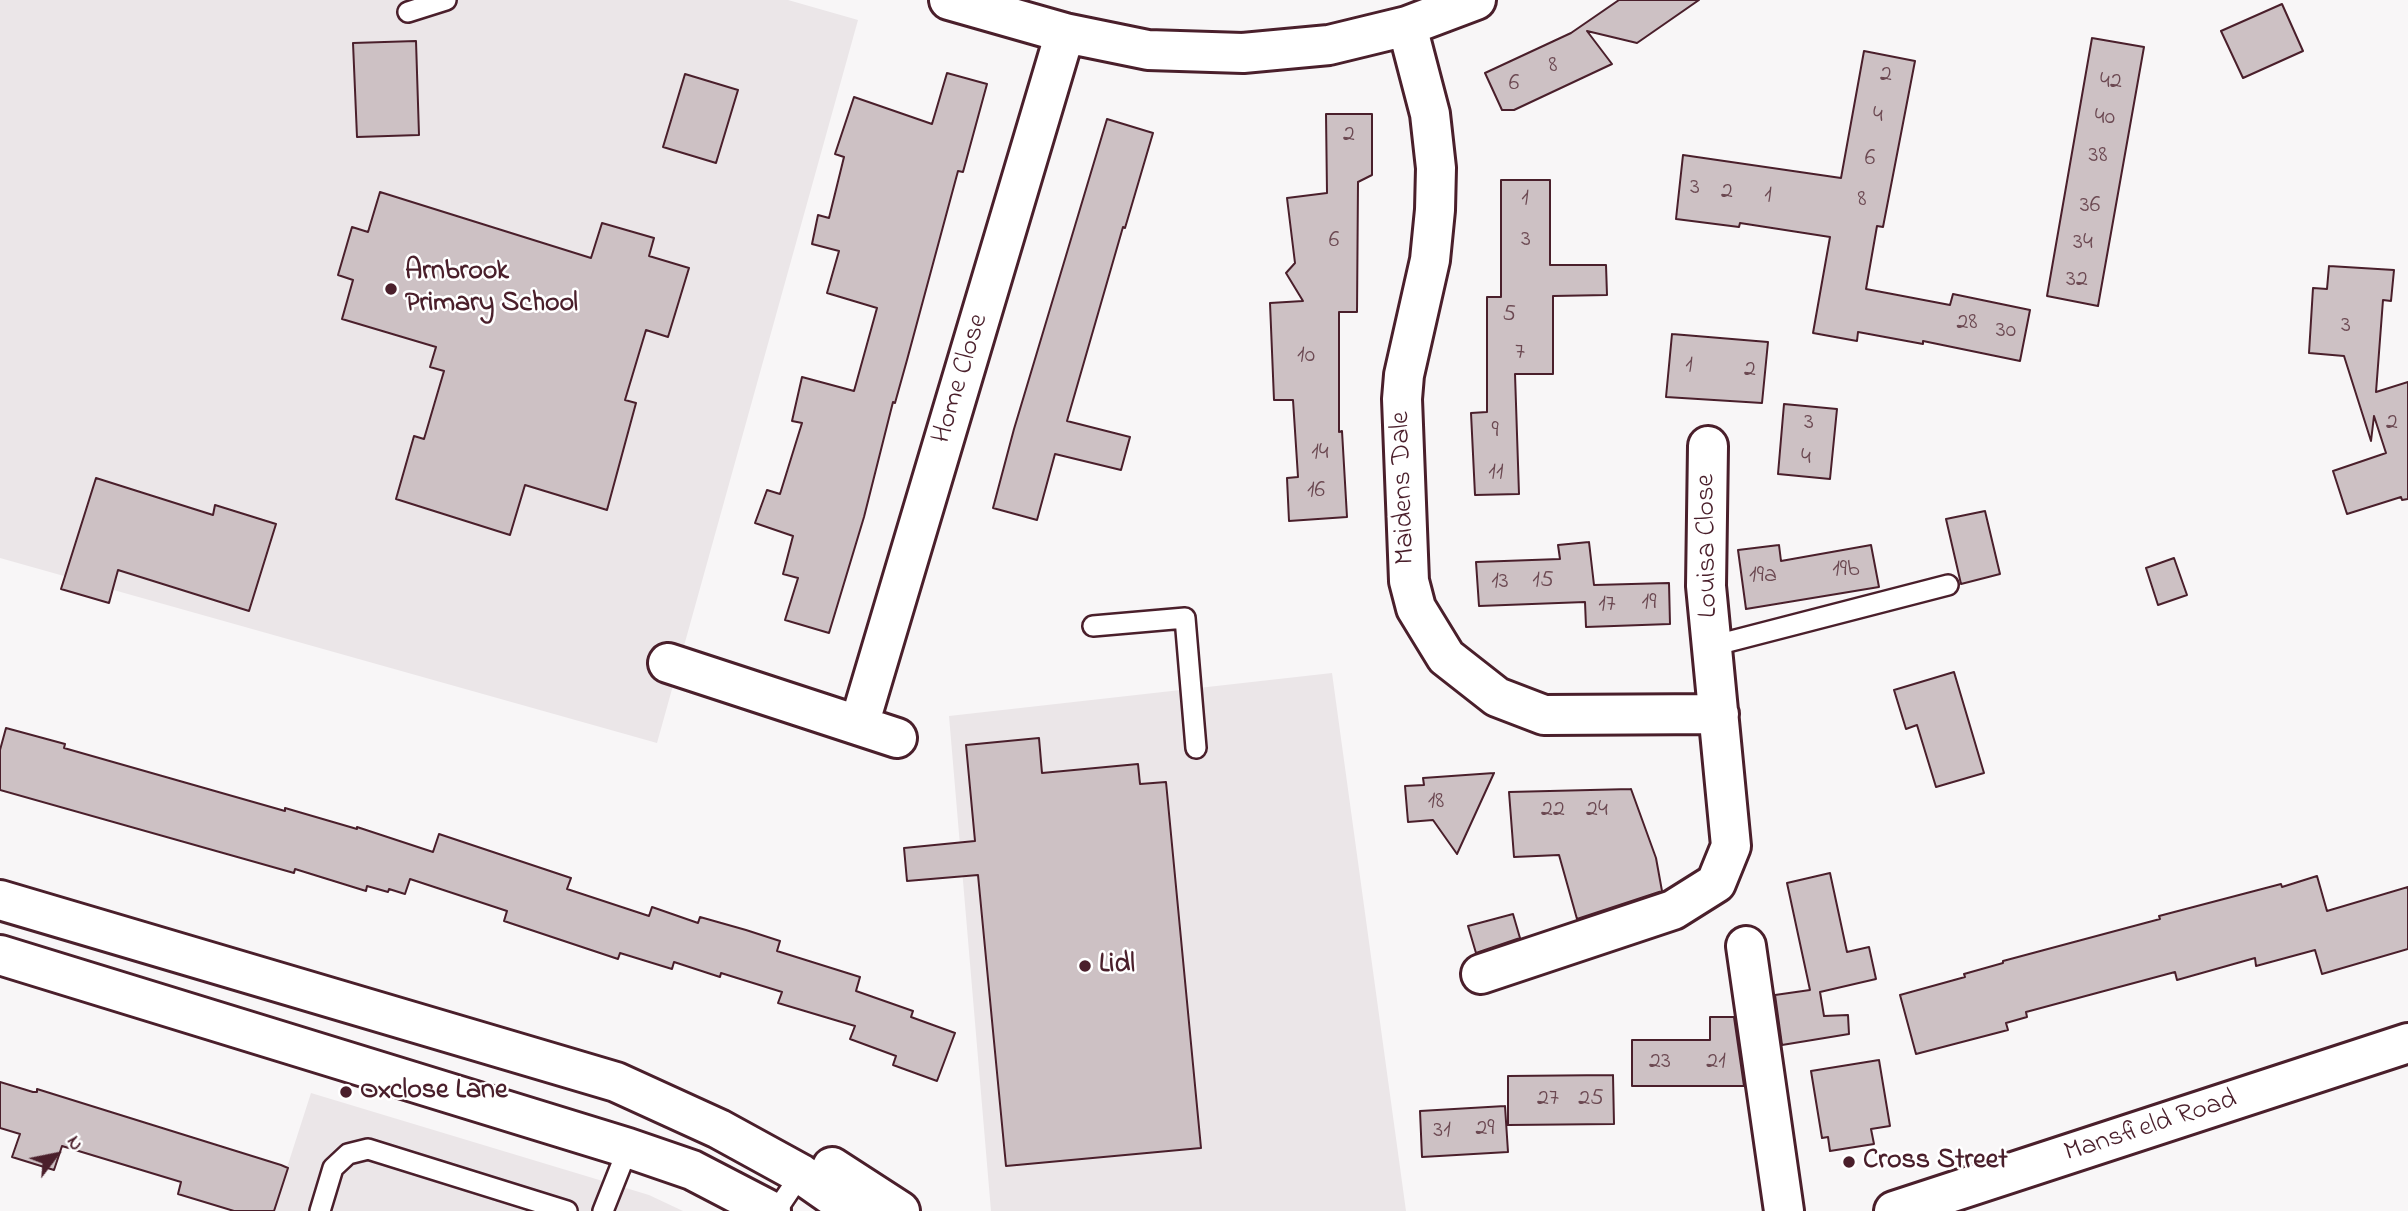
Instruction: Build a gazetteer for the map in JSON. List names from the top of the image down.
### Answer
{
  "streets": {
    "main road": [
      "Home Close",
      "Maidens Dale",
      "Louisa Close",
      "Mansfield Road"
    ]
  },
  "places": [
    "Arnbrook Primary School",
    "Lidl",
    "Oxclose Lane",
    "Cross Street"
  ],
  "house_numbers": [
    "8",
    "2",
    "42",
    "6",
    "4",
    "40",
    "2",
    "38",
    "6",
    "3",
    "2",
    "1",
    "1",
    "8",
    "36",
    "3",
    "6",
    "34",
    "32",
    "5",
    "28",
    "3",
    "30",
    "7",
    "10",
    "1",
    "2",
    "3",
    "2",
    "9",
    "14",
    "4",
    "11",
    "16",
    "19b",
    "19a",
    "15",
    "13",
    "19",
    "17",
    "18",
    "22",
    "24",
    "23",
    "21",
    "27",
    "25",
    "29",
    "31"
  ],
  "north": "top right"
}
